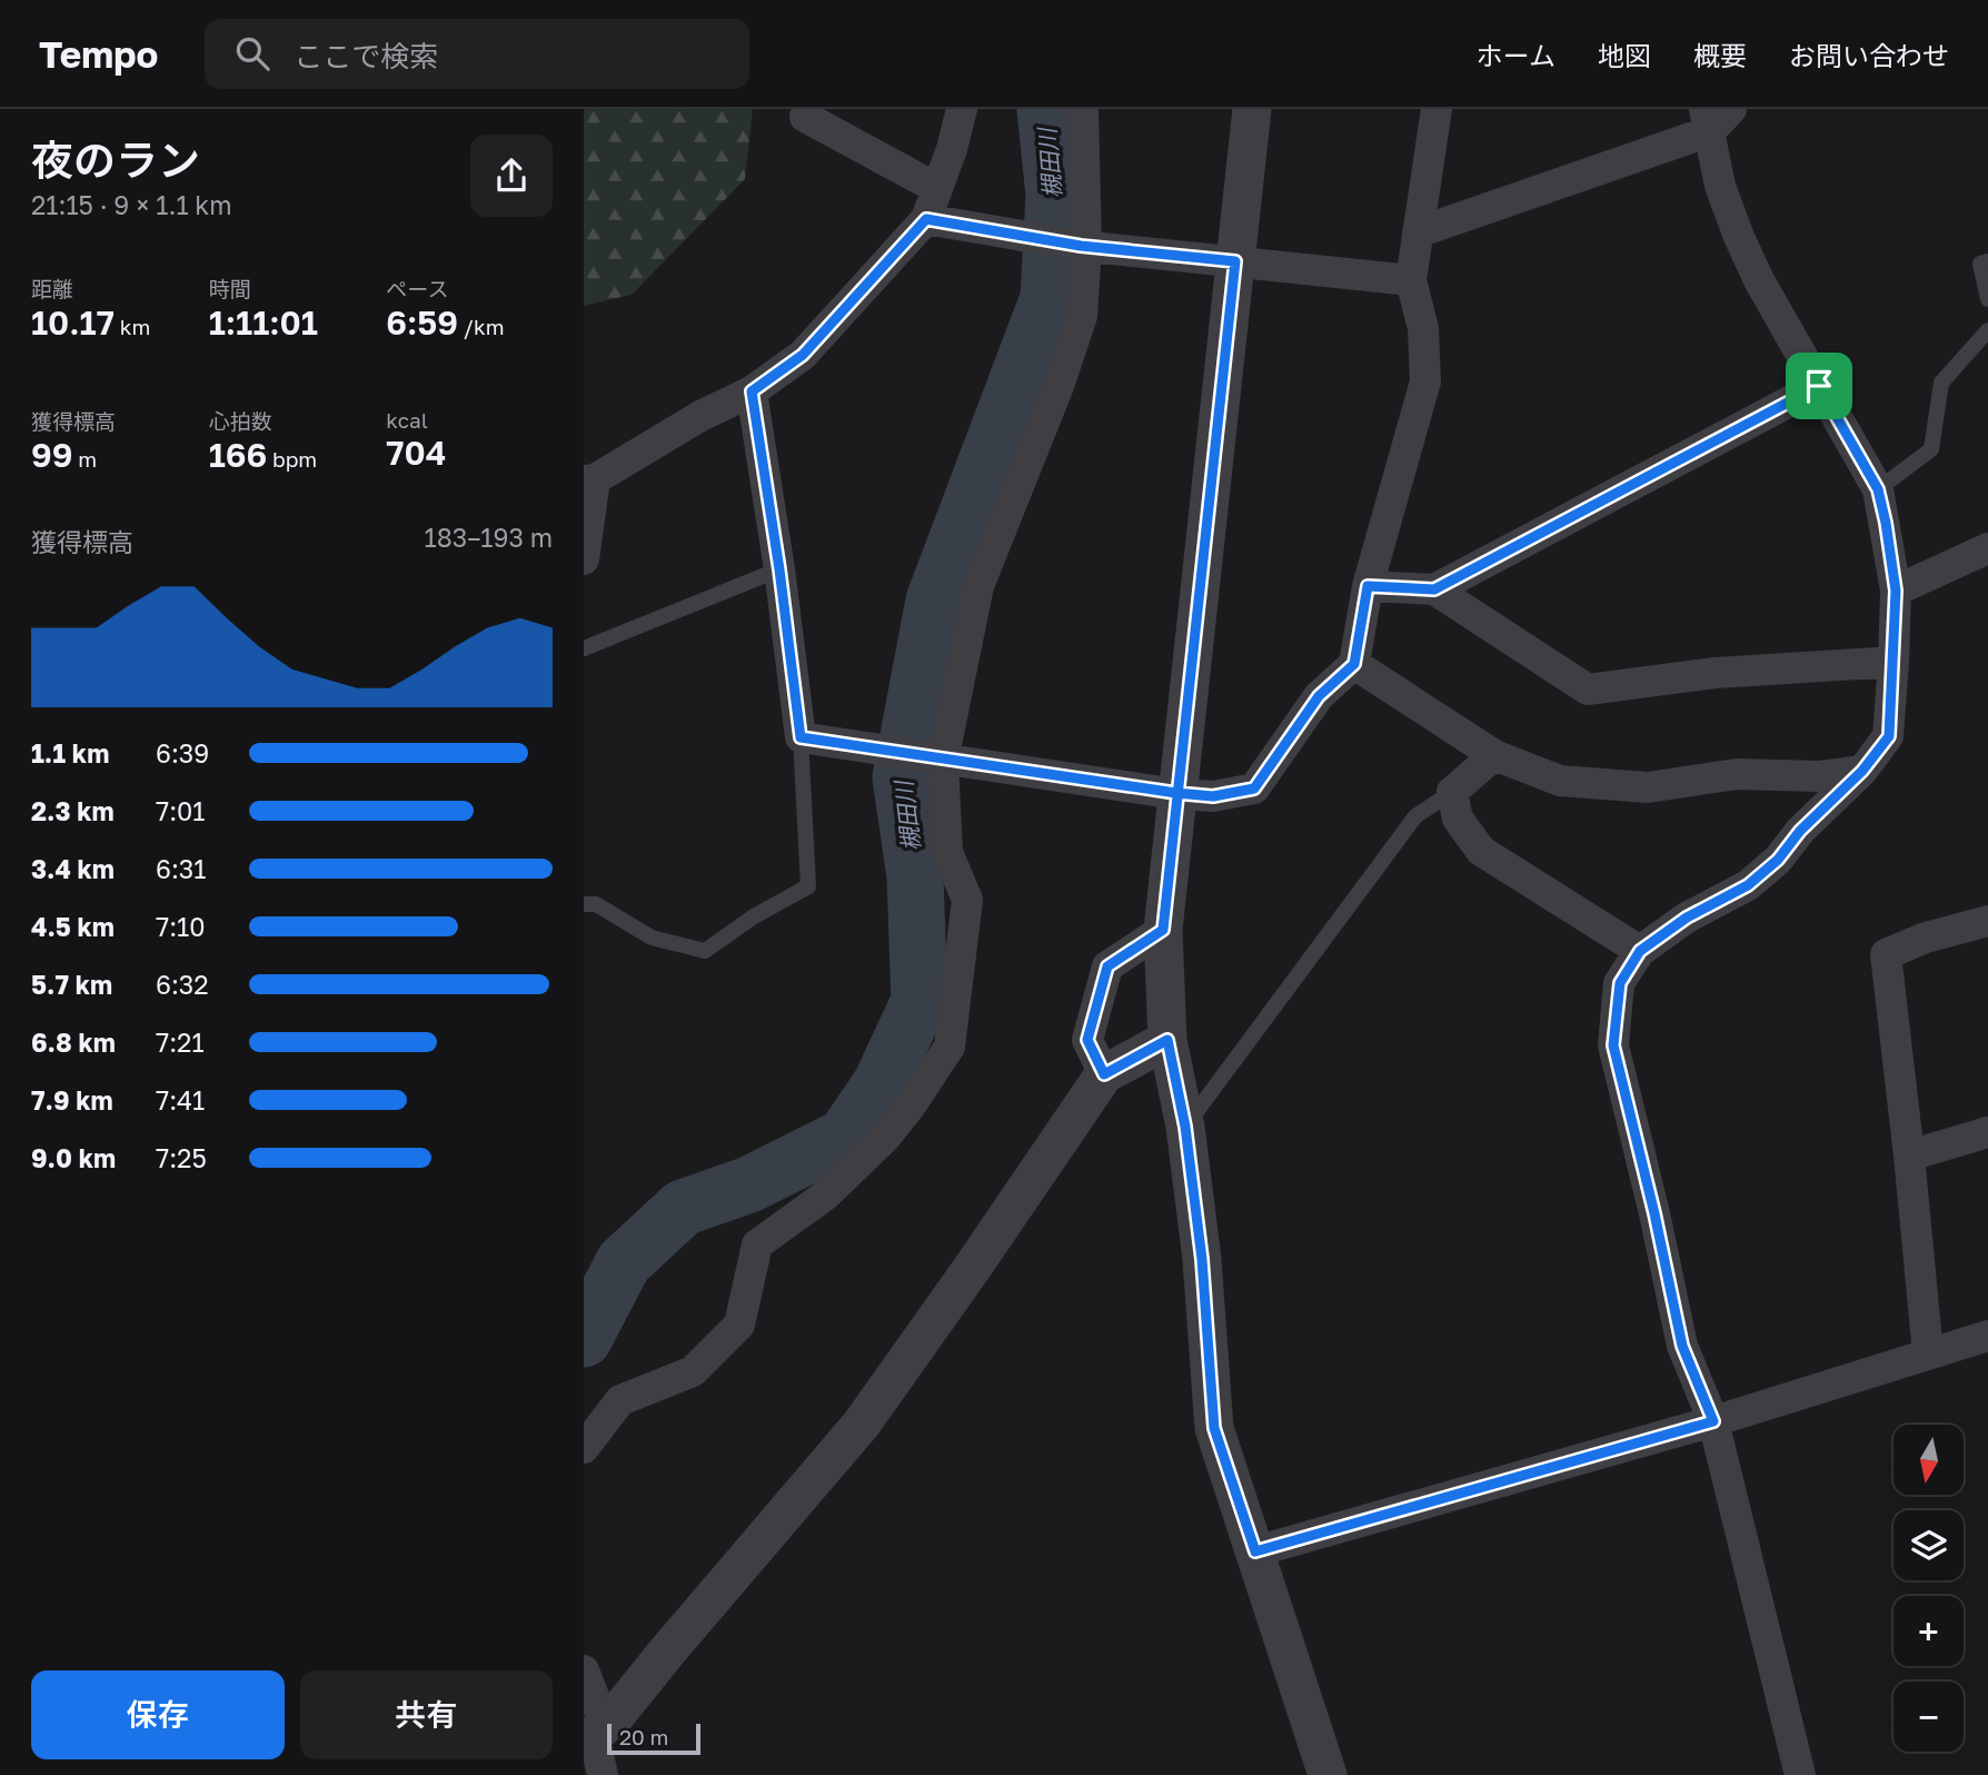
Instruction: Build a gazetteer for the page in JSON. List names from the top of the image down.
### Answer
{
  "water": ["槻田川"],
  "scale_bar": "20 m",
  "north": "bottom",
  "page": {
    "header": "Tempo",
    "search": "ここで検索",
    "nav": [
      "ホーム",
      "地図",
      "概要",
      "お問い合わせ"
    ],
    "heading": ["夜のラン", "21:15 · 9 × 1.1 km"],
    "stats": [
      ["距離", "10.17 km"],
      ["時間", "1:11:01"],
      ["ペース", "6:59 /km"],
      ["獲得標高", "99 m"],
      ["心拍数", "166 bpm"],
      ["kcal", "704"]
    ],
    "chart": ["獲得標高", "183–193 m"],
    "list": [
      {
        "name": "1.1 km",
        "note": "6:39"
      },
      {
        "name": "2.3 km",
        "note": "7:01"
      },
      {
        "name": "3.4 km",
        "note": "6:31"
      },
      {
        "name": "4.5 km",
        "note": "7:10"
      },
      {
        "name": "5.7 km",
        "note": "6:32"
      },
      {
        "name": "6.8 km",
        "note": "7:21"
      },
      {
        "name": "7.9 km",
        "note": "7:41"
      },
      {
        "name": "9.0 km",
        "note": "7:25"
      }
    ],
    "map_buttons": ["+", "−"],
    "buttons": ["保存", "共有"],
    "scale": "20 m"
  }
}
